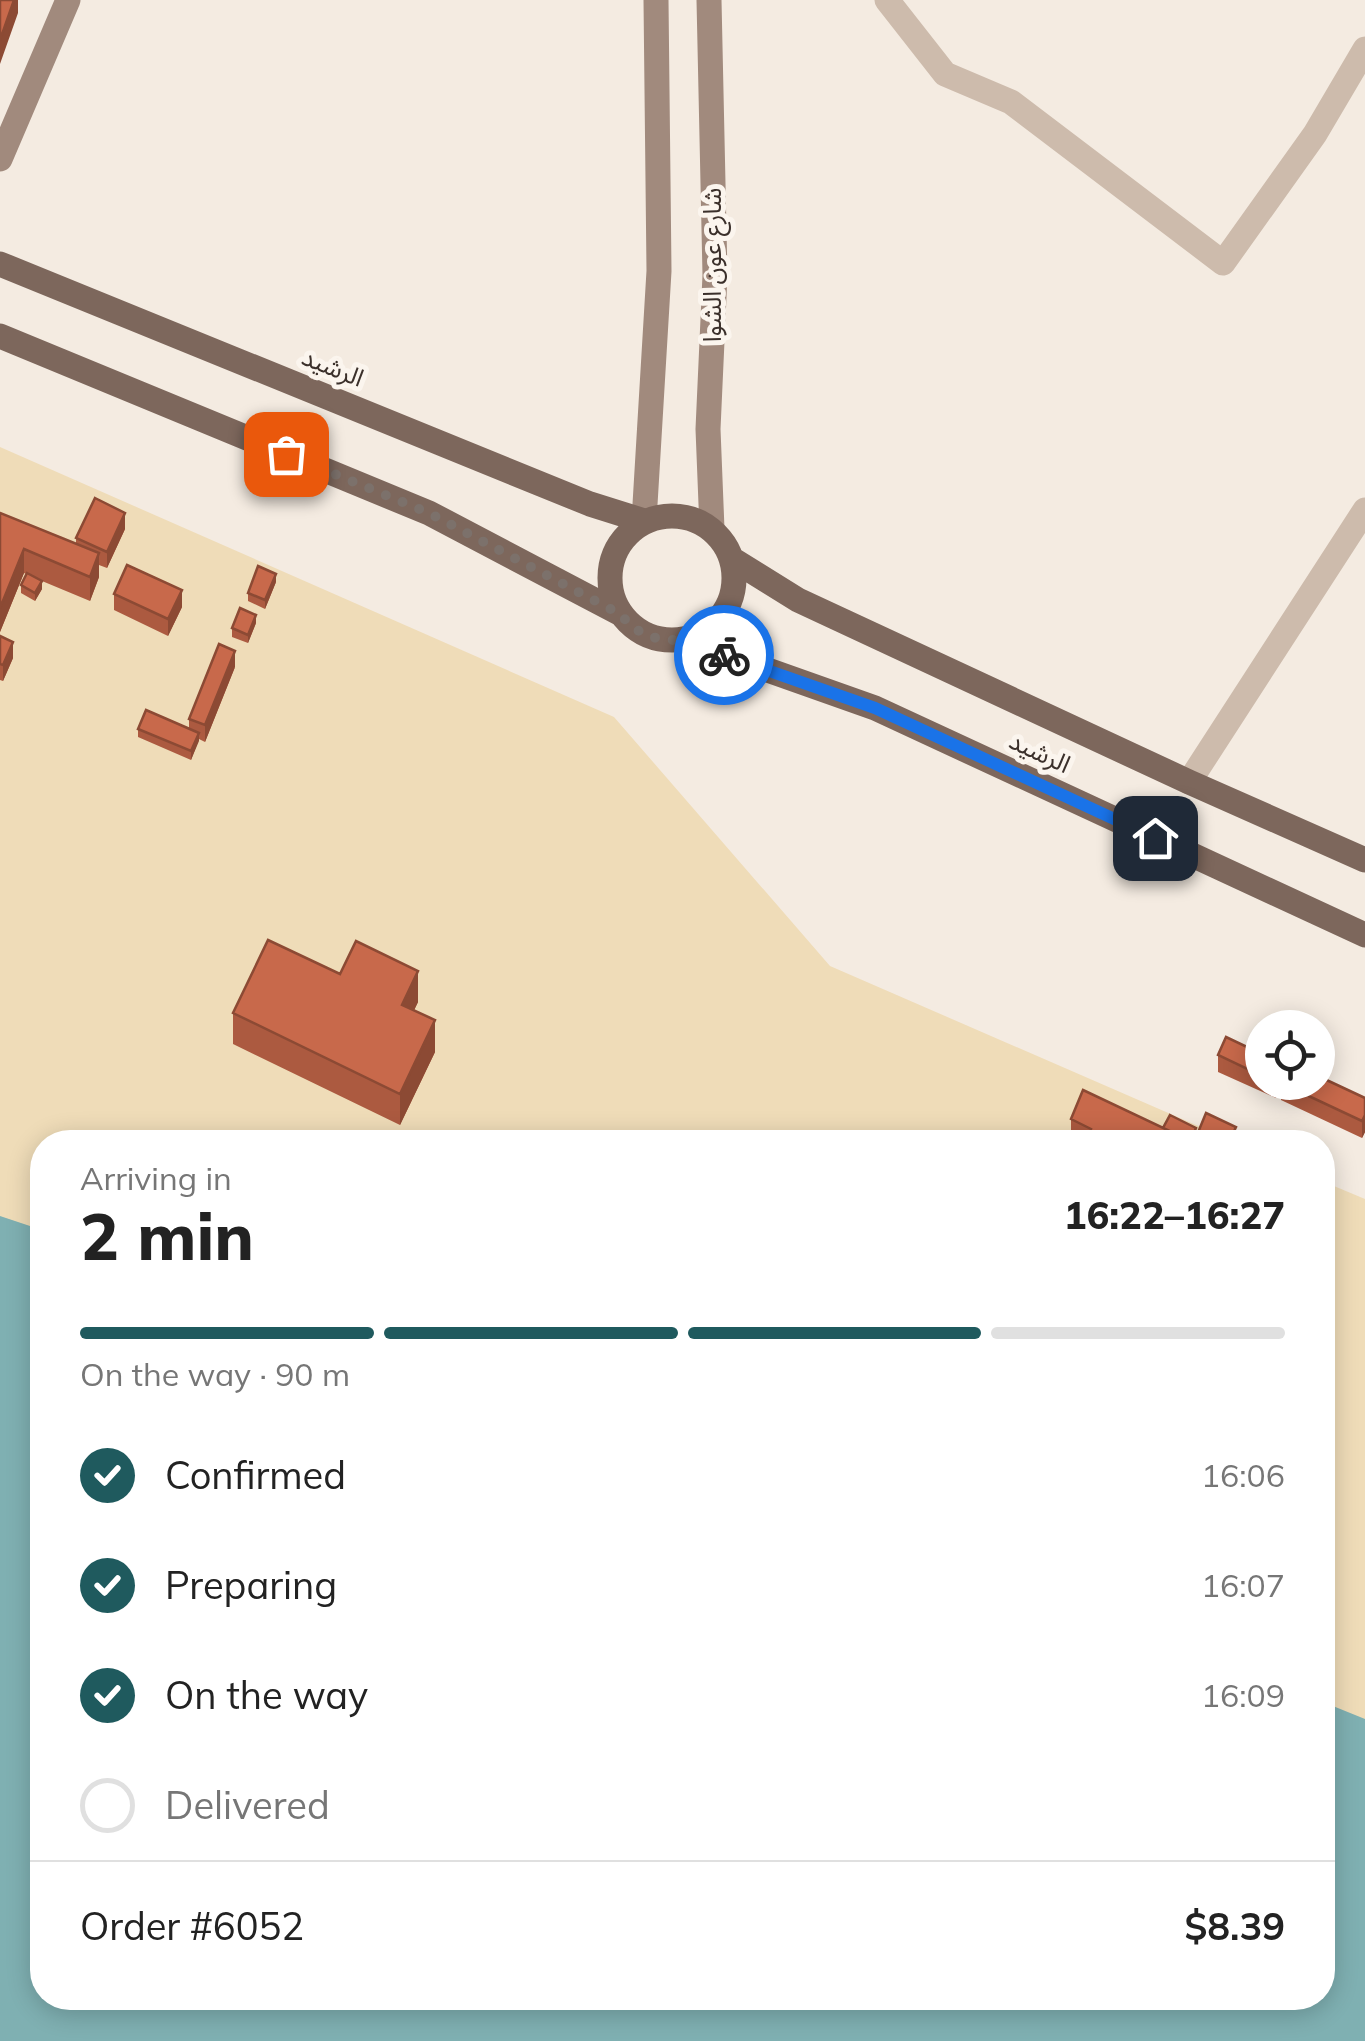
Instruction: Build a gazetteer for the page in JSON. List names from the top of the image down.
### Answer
{
  "streets": {
    "main road": ["شارع عون الشوا", "الرشيد"]
  },
  "crossings": [
    ["شارع عون الشوا", "الرشيد"]
  ],
  "page": {
    "heading": ["2 min", "Arriving in", "16:22–16:27"],
    "panel": ["Order #6052", "$8.39"],
    "bar": "On the way · 90 m",
    "list": [
      ["Confirmed", "16:06"],
      ["Preparing", "16:07"],
      ["On the way", "16:09"],
      "Delivered"
    ]
  }
}
